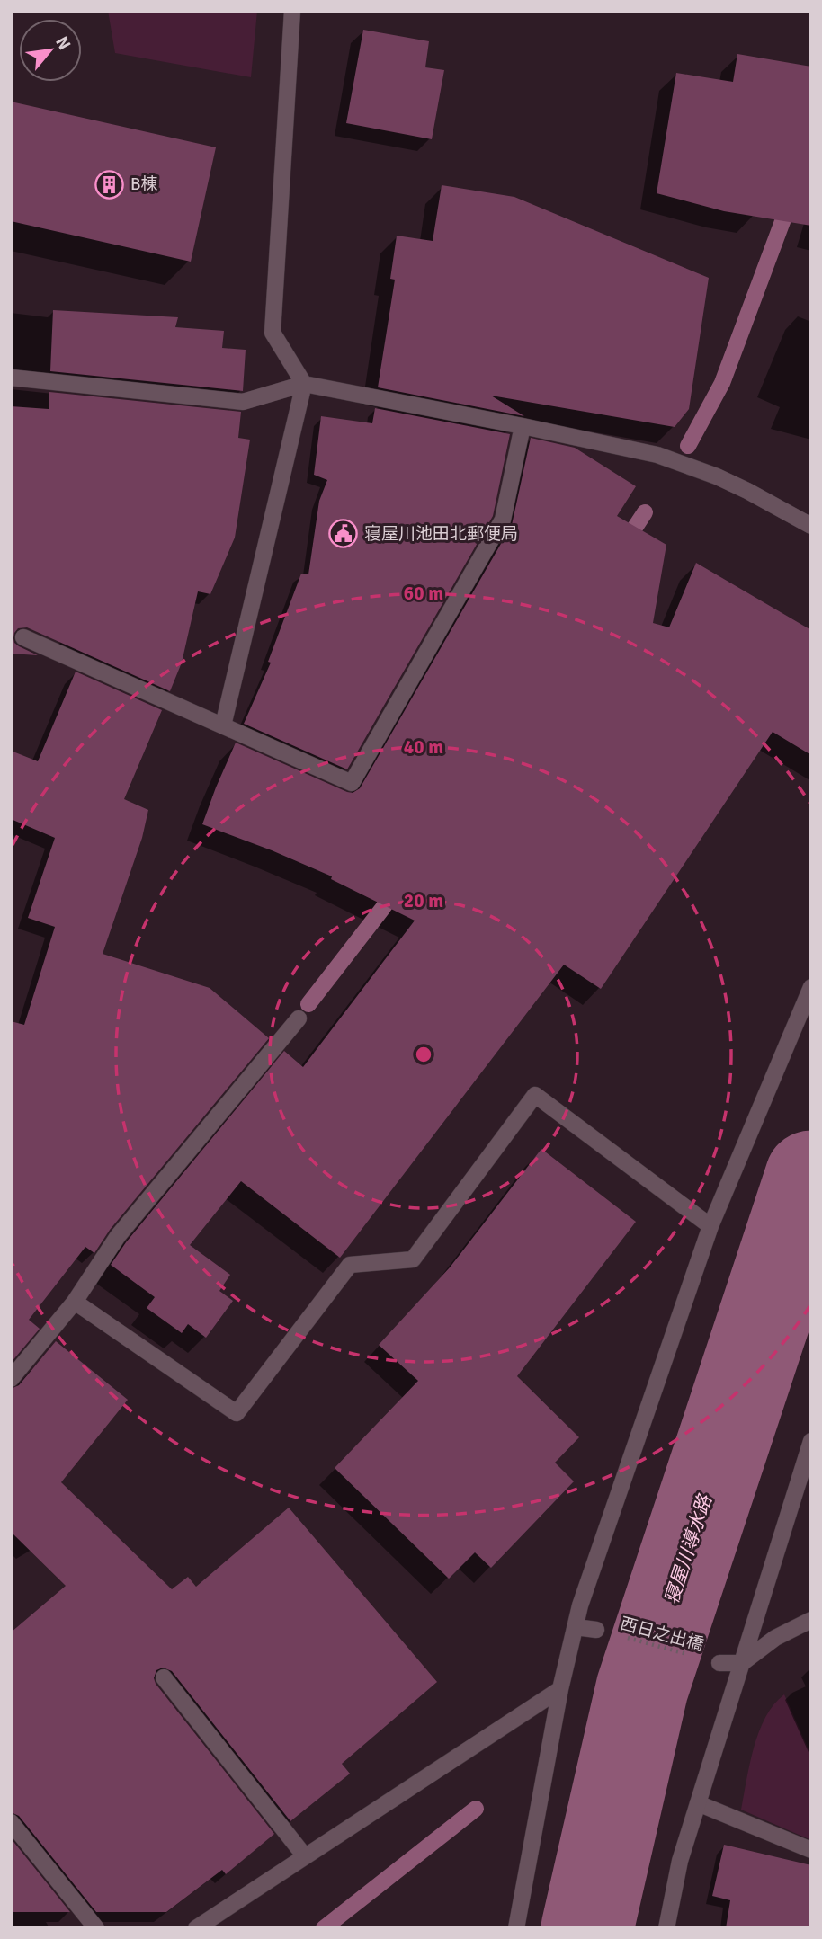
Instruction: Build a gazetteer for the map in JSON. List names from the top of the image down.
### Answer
{
  "streets": {
    "path": ["西日之出橋"]
  },
  "water": ["寝屋川導水路"],
  "places": {
    "building": ["B棟"],
    "public building": ["寝屋川池田北郵便局"]
  },
  "north": "top right",
  "rings": ["60 m", "40 m", "20 m"]
}
